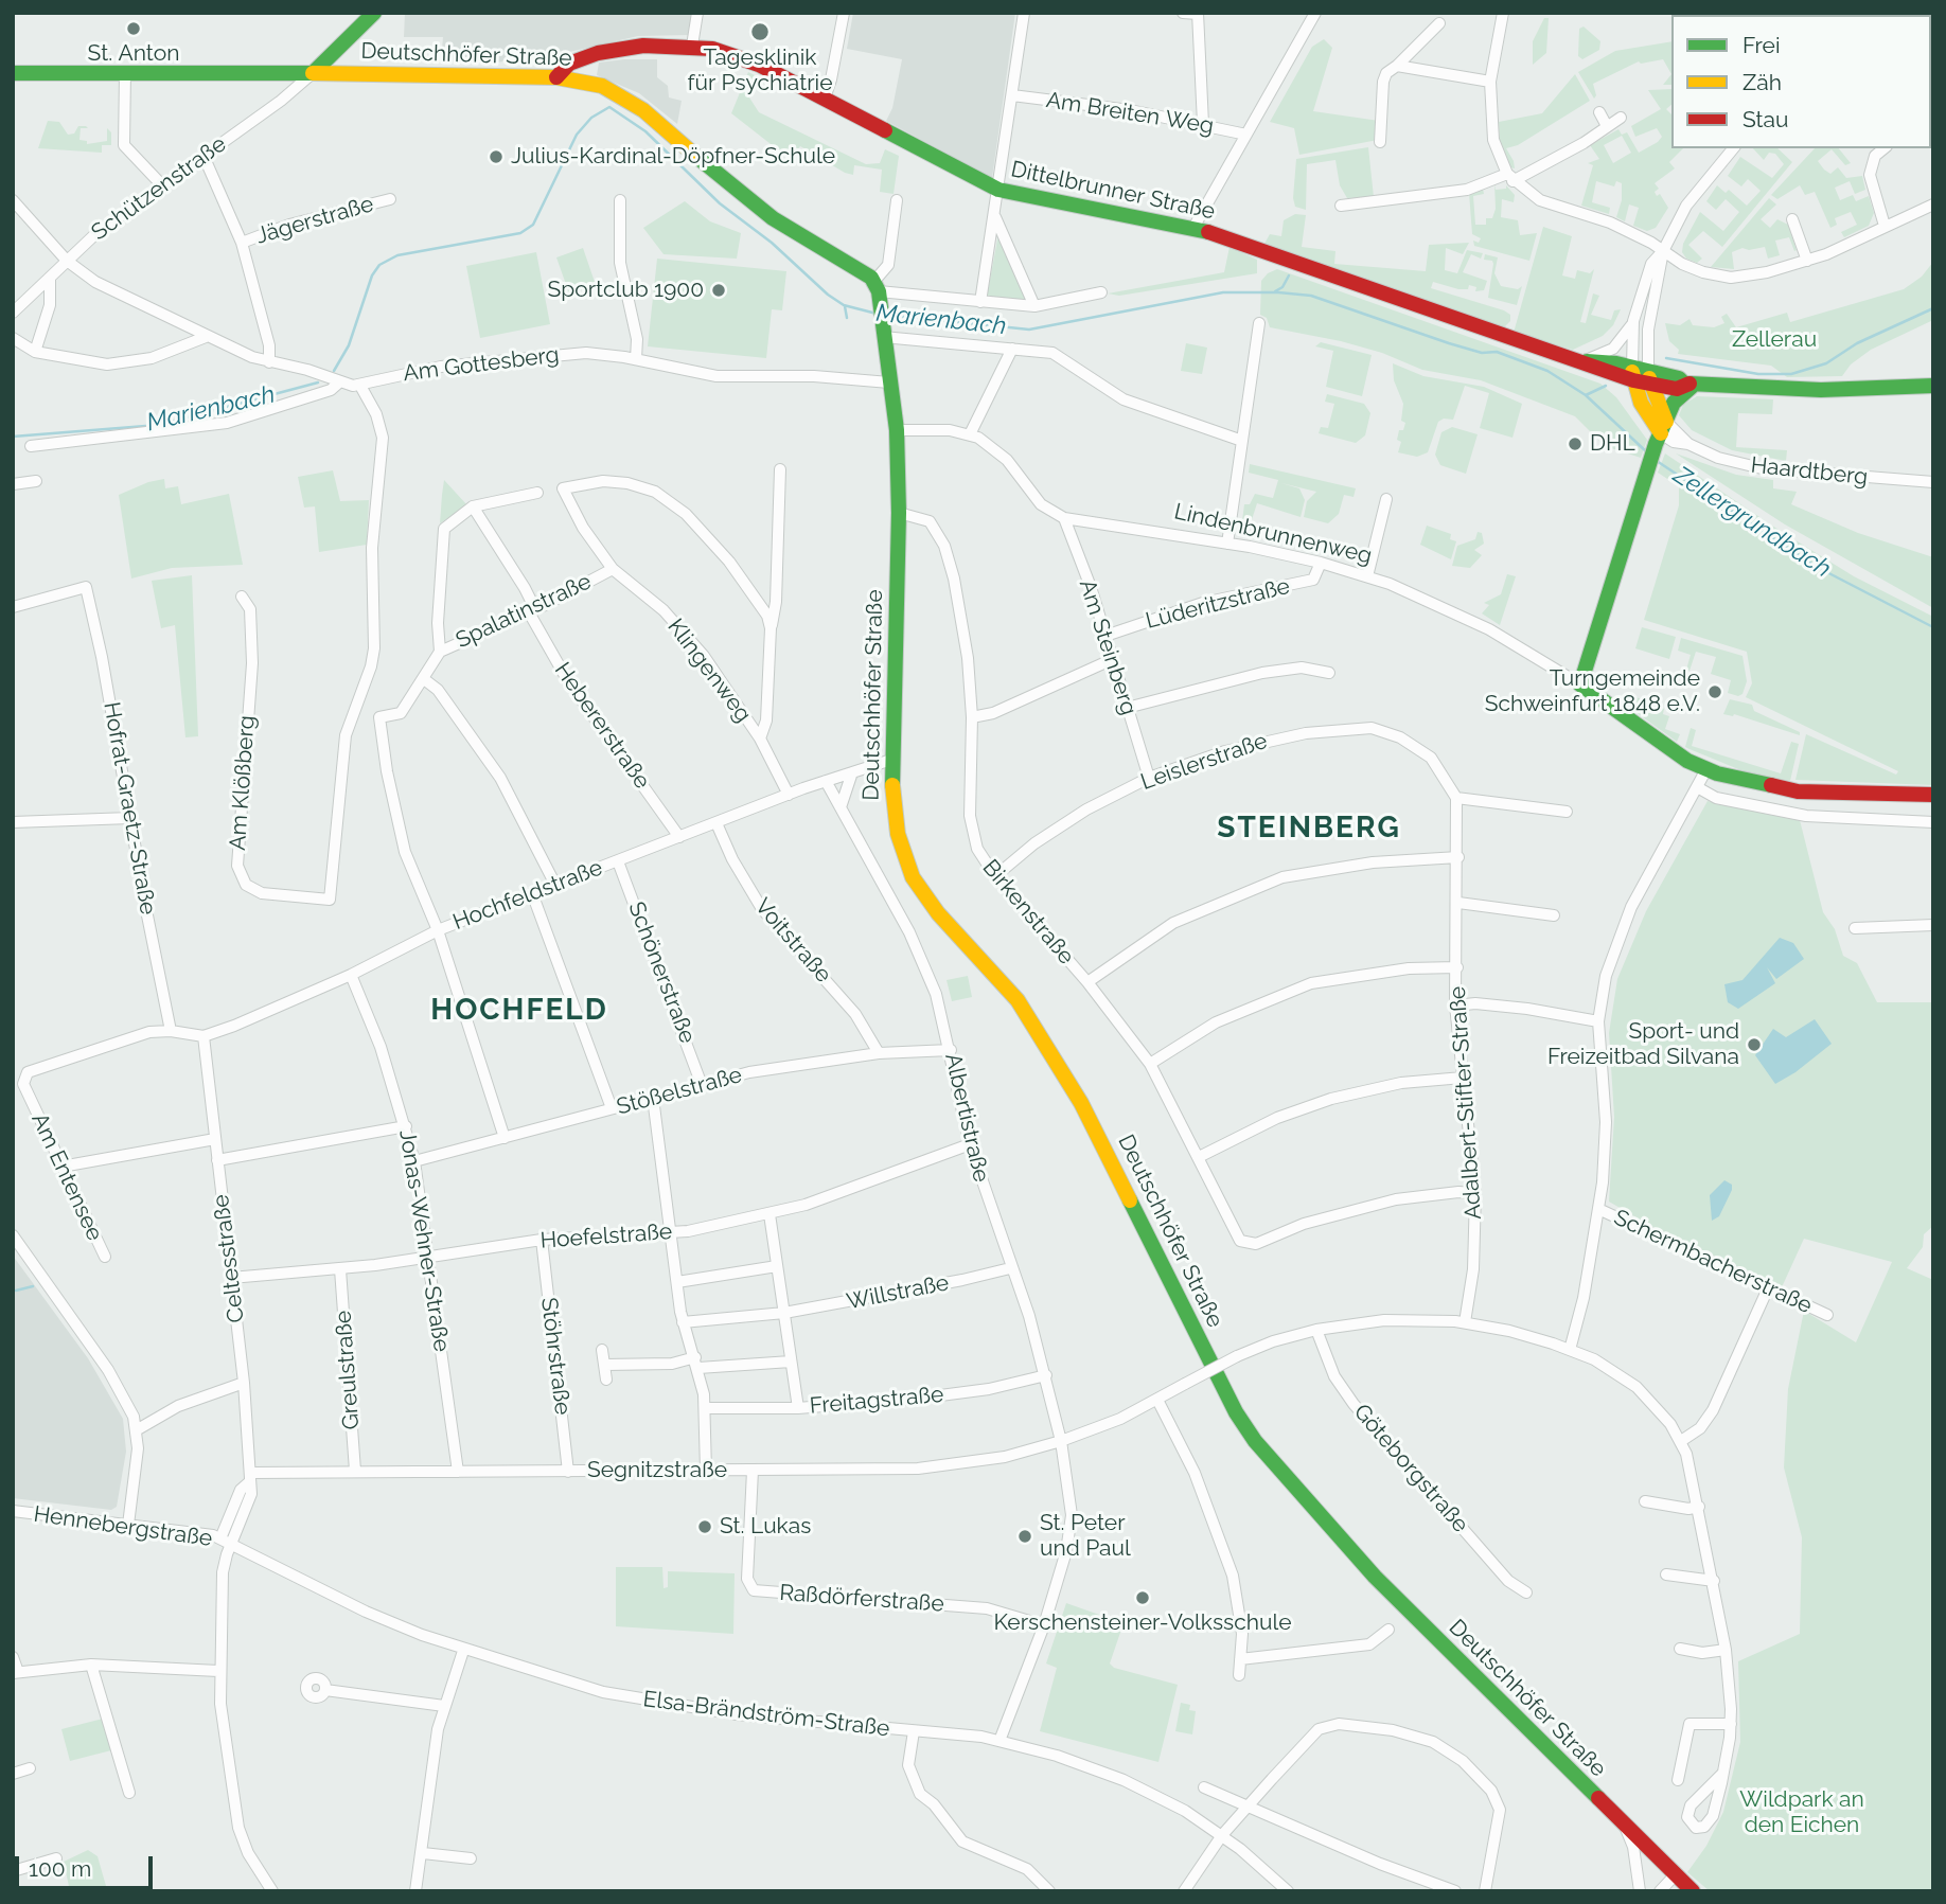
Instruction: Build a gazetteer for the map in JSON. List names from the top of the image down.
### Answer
{
  "streets": {
    "main road": ["Deutschhöfer Straße", "Dittelbrunner Straße", "Lindenbrunnenweg"],
    "street": [
      "Am Breiten Weg",
      "Schützenstraße",
      "Jägerstraße",
      "Am Gottesberg",
      "Haardtberg",
      "Lüderitzstraße",
      "Spalatinstraße",
      "Am Steinberg",
      "Klingenweg",
      "Hebererstraße",
      "Leislerstraße",
      "Am Klößberg",
      "Hofrat-Graetz-Straße",
      "Hochfeldstraße",
      "Birkenstraße",
      "Voitstraße",
      "Schönerstraße",
      "Stößelstraße",
      "Adalbert-Stifter-Straße",
      "Albertistraße",
      "Am Entensee",
      "Hoefelstraße",
      "Jonas-Wehner-Straße",
      "Celtesstraße",
      "Schermbacherstraße",
      "Willstraße",
      "Stöhrstraße",
      "Greulstraße",
      "Freitagstraße",
      "Göteborgstraße",
      "Segnitzstraße",
      "Hennebergstraße",
      "Raßdörferstraße",
      "Elsa-Brändström-Straße"
    ]
  },
  "crossings": [
    ["Deutschhöfer Straße", "Schützenstraße"],
    ["Deutschhöfer Straße", "Dittelbrunner Straße"],
    ["Deutschhöfer Straße", "Am Gottesberg"],
    ["Deutschhöfer Straße", "Lindenbrunnenweg"],
    ["Deutschhöfer Straße", "Hochfeldstraße"],
    ["Deutschhöfer Straße", "Birkenstraße"],
    ["Schützenstraße", "Am Gottesberg"],
    ["Am Gottesberg", "Am Klößberg"],
    ["Lindenbrunnenweg", "Lüderitzstraße"],
    ["Lindenbrunnenweg", "Am Steinberg"],
    ["Lüderitzstraße", "Am Steinberg"],
    ["Spalatinstraße", "Klingenweg"],
    ["Spalatinstraße", "Hebererstraße"],
    ["Spalatinstraße", "Hochfeldstraße"],
    ["Am Steinberg", "Leislerstraße"],
    ["Klingenweg", "Hochfeldstraße"],
    ["Hebererstraße", "Hochfeldstraße"],
    ["Leislerstraße", "Birkenstraße"],
    ["Leislerstraße", "Adalbert-Stifter-Straße"],
    ["Hofrat-Graetz-Straße", "Hochfeldstraße"],
    ["Hofrat-Graetz-Straße", "Am Entensee"],
    ["Hochfeldstraße", "Voitstraße"],
    ["Hochfeldstraße", "Schönerstraße"],
    ["Hochfeldstraße", "Albertistraße"],
    ["Hochfeldstraße", "Am Entensee"],
    ["Hochfeldstraße", "Jonas-Wehner-Straße"],
    ["Hochfeldstraße", "Celtesstraße"],
    ["Birkenstraße", "Adalbert-Stifter-Straße"],
    ["Voitstraße", "Stößelstraße"],
    ["Schönerstraße", "Stößelstraße"],
    ["Stößelstraße", "Albertistraße"],
    ["Stößelstraße", "Jonas-Wehner-Straße"],
    ["Adalbert-Stifter-Straße", "Segnitzstraße"],
    ["Albertistraße", "Hoefelstraße"],
    ["Albertistraße", "Willstraße"],
    ["Albertistraße", "Freitagstraße"],
    ["Albertistraße", "Segnitzstraße"],
    ["Albertistraße", "Raßdörferstraße"],
    ["Albertistraße", "Elsa-Brändström-Straße"],
    ["Hoefelstraße", "Jonas-Wehner-Straße"],
    ["Hoefelstraße", "Celtesstraße"],
    ["Hoefelstraße", "Stöhrstraße"],
    ["Hoefelstraße", "Greulstraße"],
    ["Jonas-Wehner-Straße", "Segnitzstraße"],
    ["Celtesstraße", "Segnitzstraße"],
    ["Stöhrstraße", "Segnitzstraße"],
    ["Greulstraße", "Segnitzstraße"],
    ["Göteborgstraße", "Segnitzstraße"],
    ["Segnitzstraße", "Raßdörferstraße"],
    ["Hennebergstraße", "Elsa-Brändström-Straße"]
  ],
  "districts": ["STEINBERG", "HOCHFELD"],
  "water": ["Marienbach", "Zellergrundbach"],
  "parks": ["Zellerau", "Wildpark an den Eichen"],
  "places": [
    "St. Anton",
    "Tagesklinik für Psychiatrie",
    "Julius-Kardinal-Döpfner-Schule",
    "Sportclub 1900",
    "DHL",
    "Turngemeinde Schweinfurt 1848 e.V.",
    "Sport- und Freizeitbad Silvana",
    "St. Lukas",
    "St. Peter und Paul",
    "Kerschensteiner-Volksschule"
  ],
  "legend": ["Frei", "Zäh", "Stau"],
  "scale_bar": "100 m"
}
